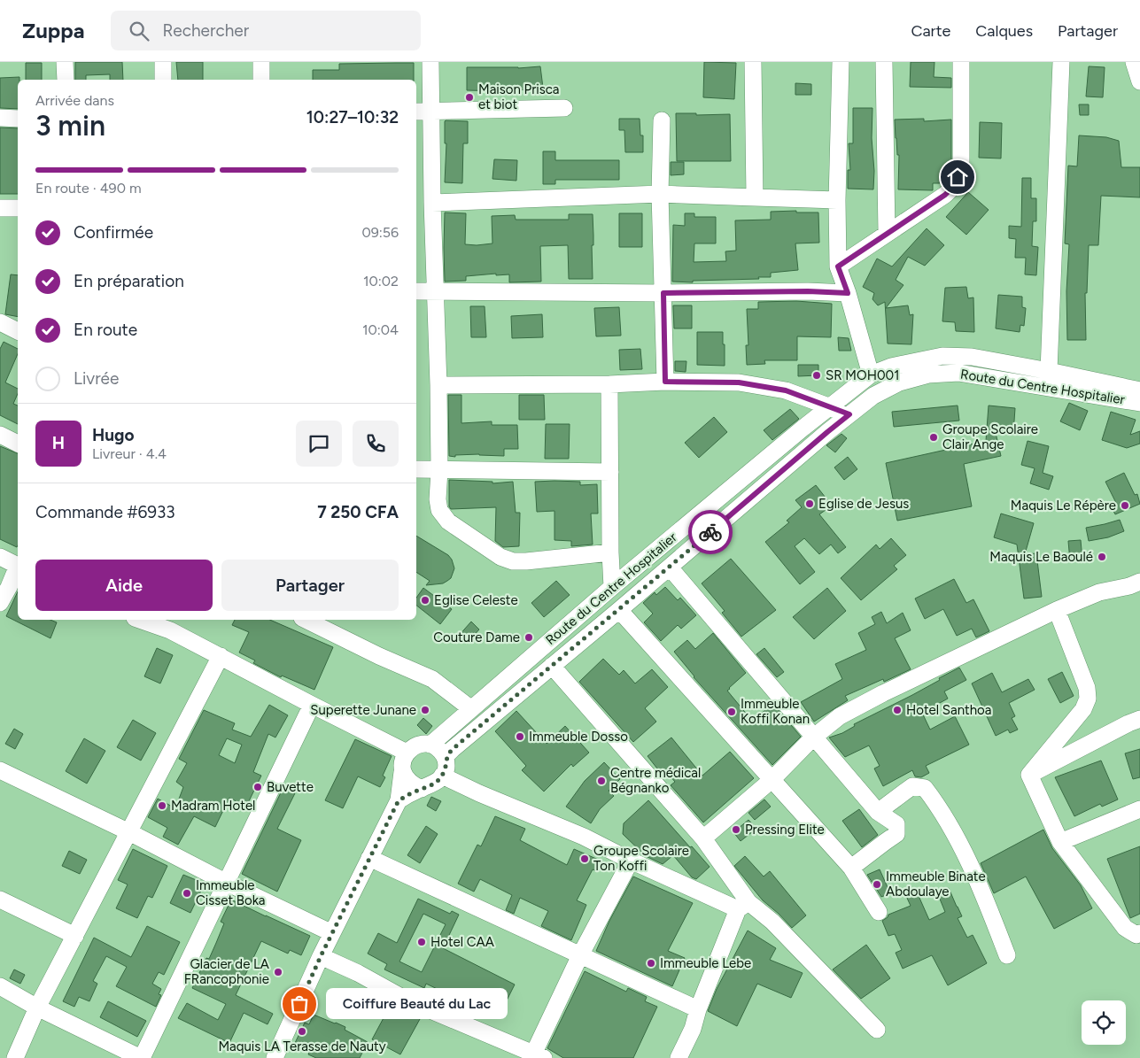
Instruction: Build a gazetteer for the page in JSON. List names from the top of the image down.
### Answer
{
  "streets": {
    "street": ["Route du Centre Hospitalier"]
  },
  "places": [
    "Maison Prisca et biot",
    "SR MOH001",
    "Groupe Scolaire Clair Ange",
    "Eglise de Jesus",
    "Maquis Le Répère",
    "Maquis Le Baoulé",
    "Eglise Celeste",
    "Couture Dame",
    "Superette Junane",
    "Hotel Santhoa",
    "Immeuble Koffi Konan",
    "Immeuble Dosso",
    "Centre médical Bégnanko",
    "Buvette",
    "Madram Hotel",
    "Pressing Elite",
    "Groupe Scolaire Ton Koffi",
    "Immeuble Binate Abdoulaye",
    "Immeuble Cisset Boka",
    "Hotel CAA",
    "Immeuble Lebe",
    "Glacier de LA FRancophonie",
    "Coiffure Beauté du Lac",
    "Maquis LA Terasse de Nauty"
  ],
  "page": {
    "header": "Zuppa",
    "search": "Rechercher",
    "nav": ["Carte", "Calques", "Partager"],
    "heading": ["3 min", "Arrivée dans", "10:27–10:32"],
    "panel": [
      "Hugo",
      "Livreur · 4.4",
      "Commande #6933",
      "7 250 CFA"
    ],
    "bar": "En route · 490 m",
    "list": [
      ["Confirmée", "09:56"],
      ["En préparation", "10:02"],
      ["En route", "10:04"],
      "Livrée"
    ],
    "round": "H",
    "buttons": ["Aide", "Partager"],
    "bubble": "Coiffure Beauté du Lac"
  }
}
